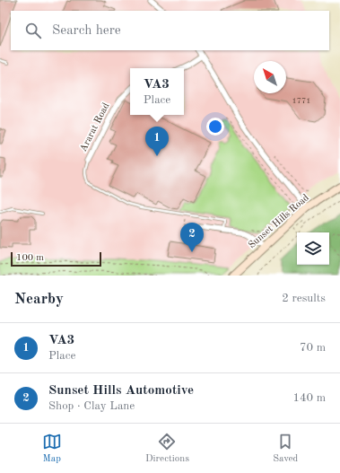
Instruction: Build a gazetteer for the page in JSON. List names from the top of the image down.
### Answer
{
  "streets": {
    "main road": ["Sunset Hills Road"],
    "street": ["Ararat Road"]
  },
  "house_numbers": ["1771"],
  "scale_bar": "100 m",
  "north": "top left",
  "page": {
    "search": "Search here",
    "popup": ["VA3", "Place"],
    "pins": ["1", "2"],
    "scale": "100 m",
    "heading": ["Nearby", "2 results"],
    "list": [
      {
        "mark": "1",
        "name": "VA3",
        "note": "Place",
        "value": "70 m"
      },
      {
        "mark": "2",
        "name": "Sunset Hills Automotive",
        "note": "Shop · Clay Lane",
        "value": "140 m"
      }
    ],
    "nav": ["Map", "Directions", "Saved"]
  }
}
